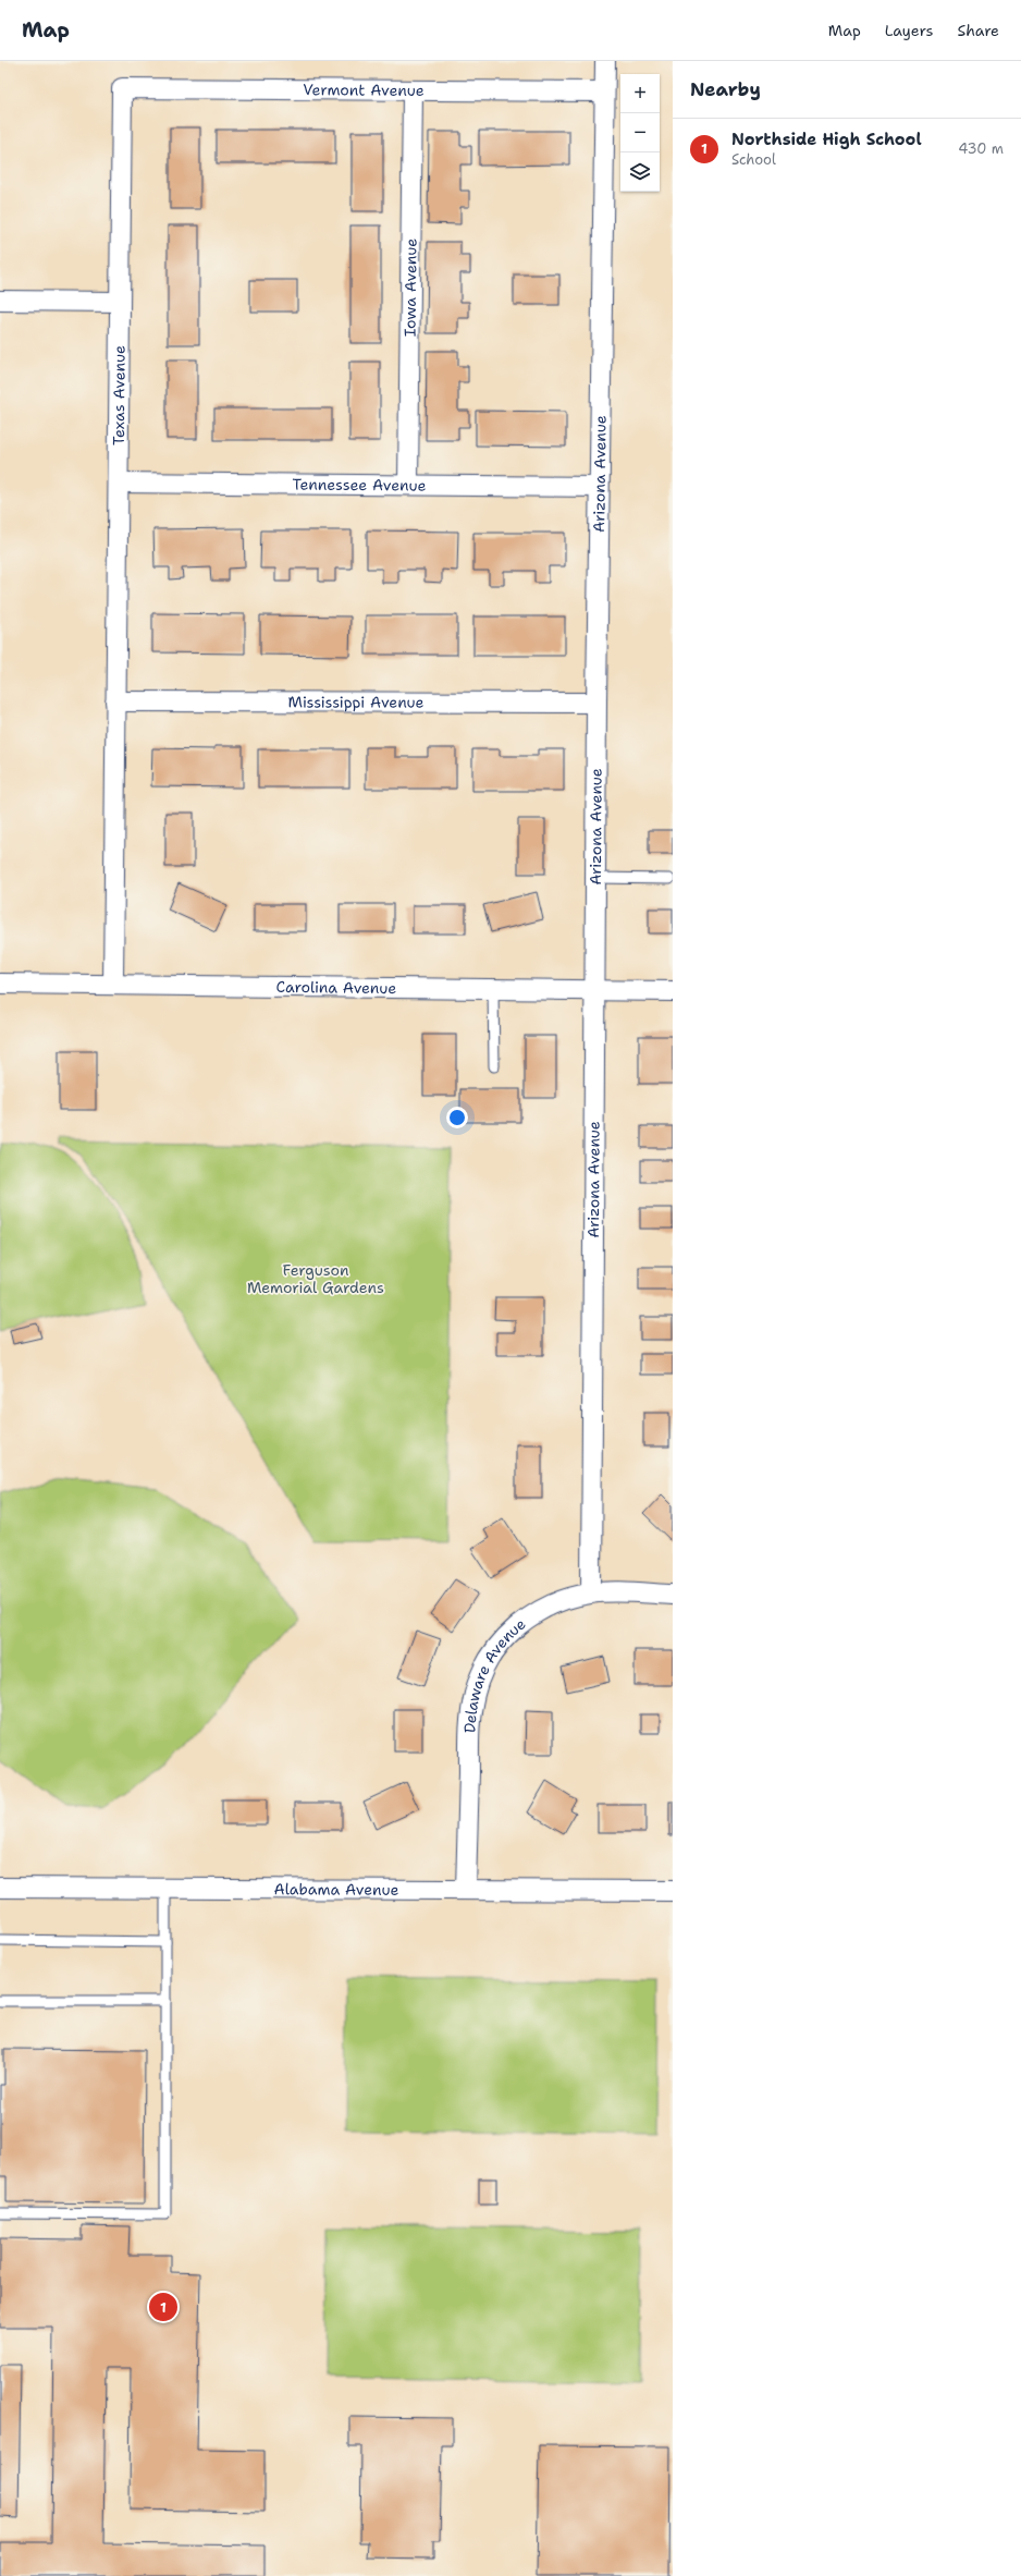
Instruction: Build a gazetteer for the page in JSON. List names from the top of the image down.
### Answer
{
  "streets": {
    "street": [
      "Vermont Avenue",
      "Iowa Avenue",
      "Texas Avenue",
      "Arizona Avenue",
      "Tennessee Avenue",
      "Mississippi Avenue",
      "Carolina Avenue",
      "Delaware Avenue",
      "Alabama Avenue"
    ]
  },
  "crossings": [
    ["Vermont Avenue", "Iowa Avenue"],
    ["Vermont Avenue", "Texas Avenue"],
    ["Vermont Avenue", "Arizona Avenue"],
    ["Iowa Avenue", "Tennessee Avenue"],
    ["Texas Avenue", "Tennessee Avenue"],
    ["Texas Avenue", "Mississippi Avenue"],
    ["Texas Avenue", "Carolina Avenue"],
    ["Arizona Avenue", "Tennessee Avenue"],
    ["Arizona Avenue", "Mississippi Avenue"],
    ["Arizona Avenue", "Carolina Avenue"],
    ["Arizona Avenue", "Delaware Avenue"],
    ["Delaware Avenue", "Alabama Avenue"]
  ],
  "parks": ["Ferguson Memorial Gardens"],
  "page": {
    "header": "Map",
    "nav": ["Map", "Layers", "Share"],
    "heading": "Nearby",
    "map_buttons": ["+", "−"],
    "list": [
      {
        "mark": "1",
        "name": "Northside High School",
        "note": "School",
        "value": "430 m"
      }
    ],
    "pins": "1"
  }
}
